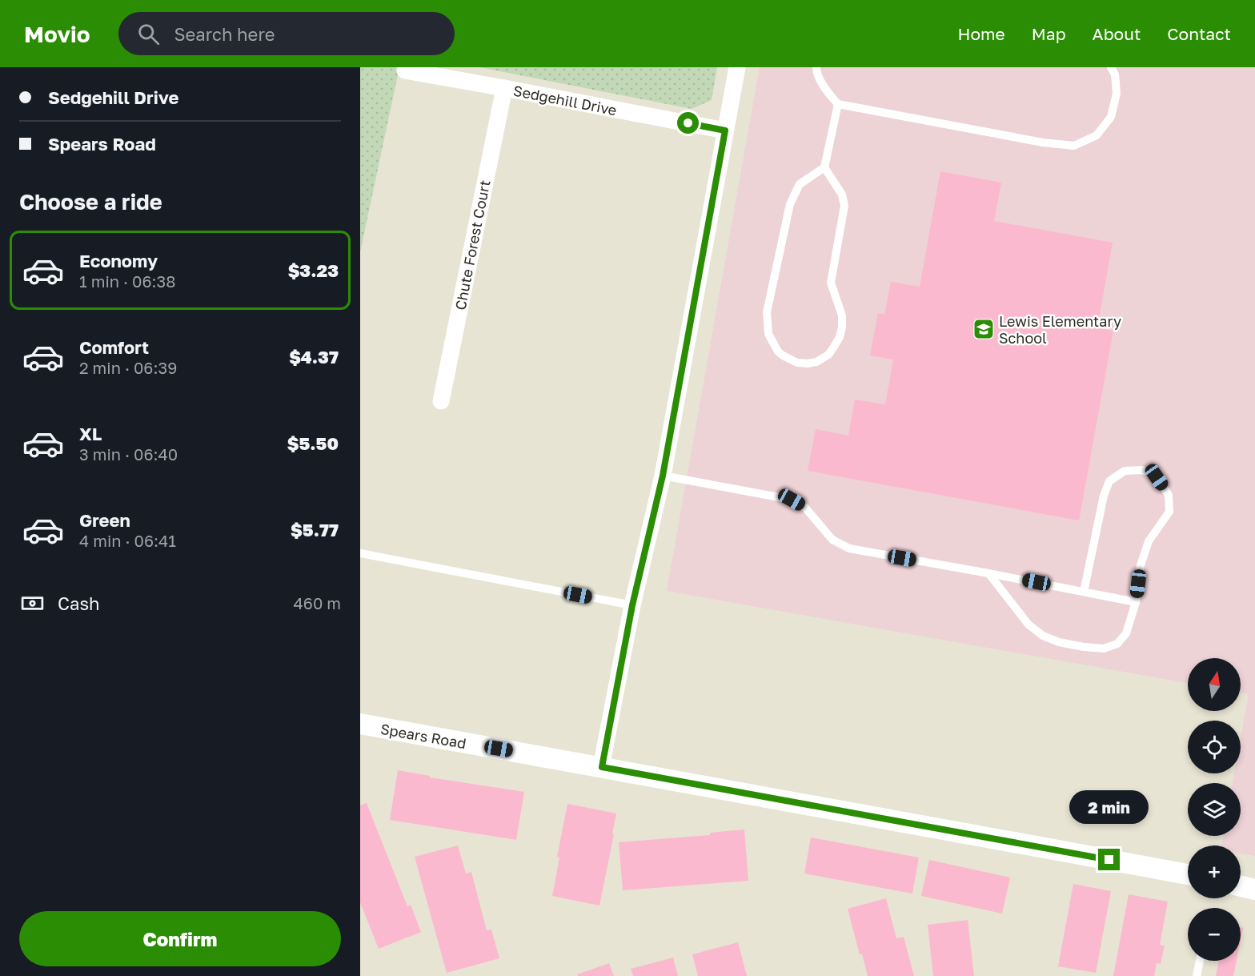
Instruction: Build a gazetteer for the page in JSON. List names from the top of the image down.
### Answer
{
  "streets": {
    "street": ["Sedgehill Drive", "Chute Forest Court", "Spears Road"]
  },
  "crossings": [
    ["Sedgehill Drive", "Chute Forest Court"]
  ],
  "places": {
    "school or university": ["Lewis Elementary School"]
  },
  "north": "top",
  "page": {
    "header": "Movio",
    "search": "Search here",
    "nav": [
      "Home",
      "Map",
      "About",
      "Contact"
    ],
    "banner": ["Sedgehill Drive", "Spears Road"],
    "heading": "Choose a ride",
    "list": [
      {
        "name": "Economy",
        "note": "1 min · 06:38",
        "value": "$3.23"
      },
      {
        "name": "Comfort",
        "note": "2 min · 06:39",
        "value": "$4.37"
      },
      {
        "name": "XL",
        "note": "3 min · 06:40",
        "value": "$5.50"
      },
      {
        "name": "Green",
        "note": "4 min · 06:41",
        "value": "$5.77"
      }
    ],
    "pay": ["Cash", "460 m"],
    "map_buttons": ["+", "−"],
    "bubble": "2 min",
    "buttons": "Confirm"
  }
}
